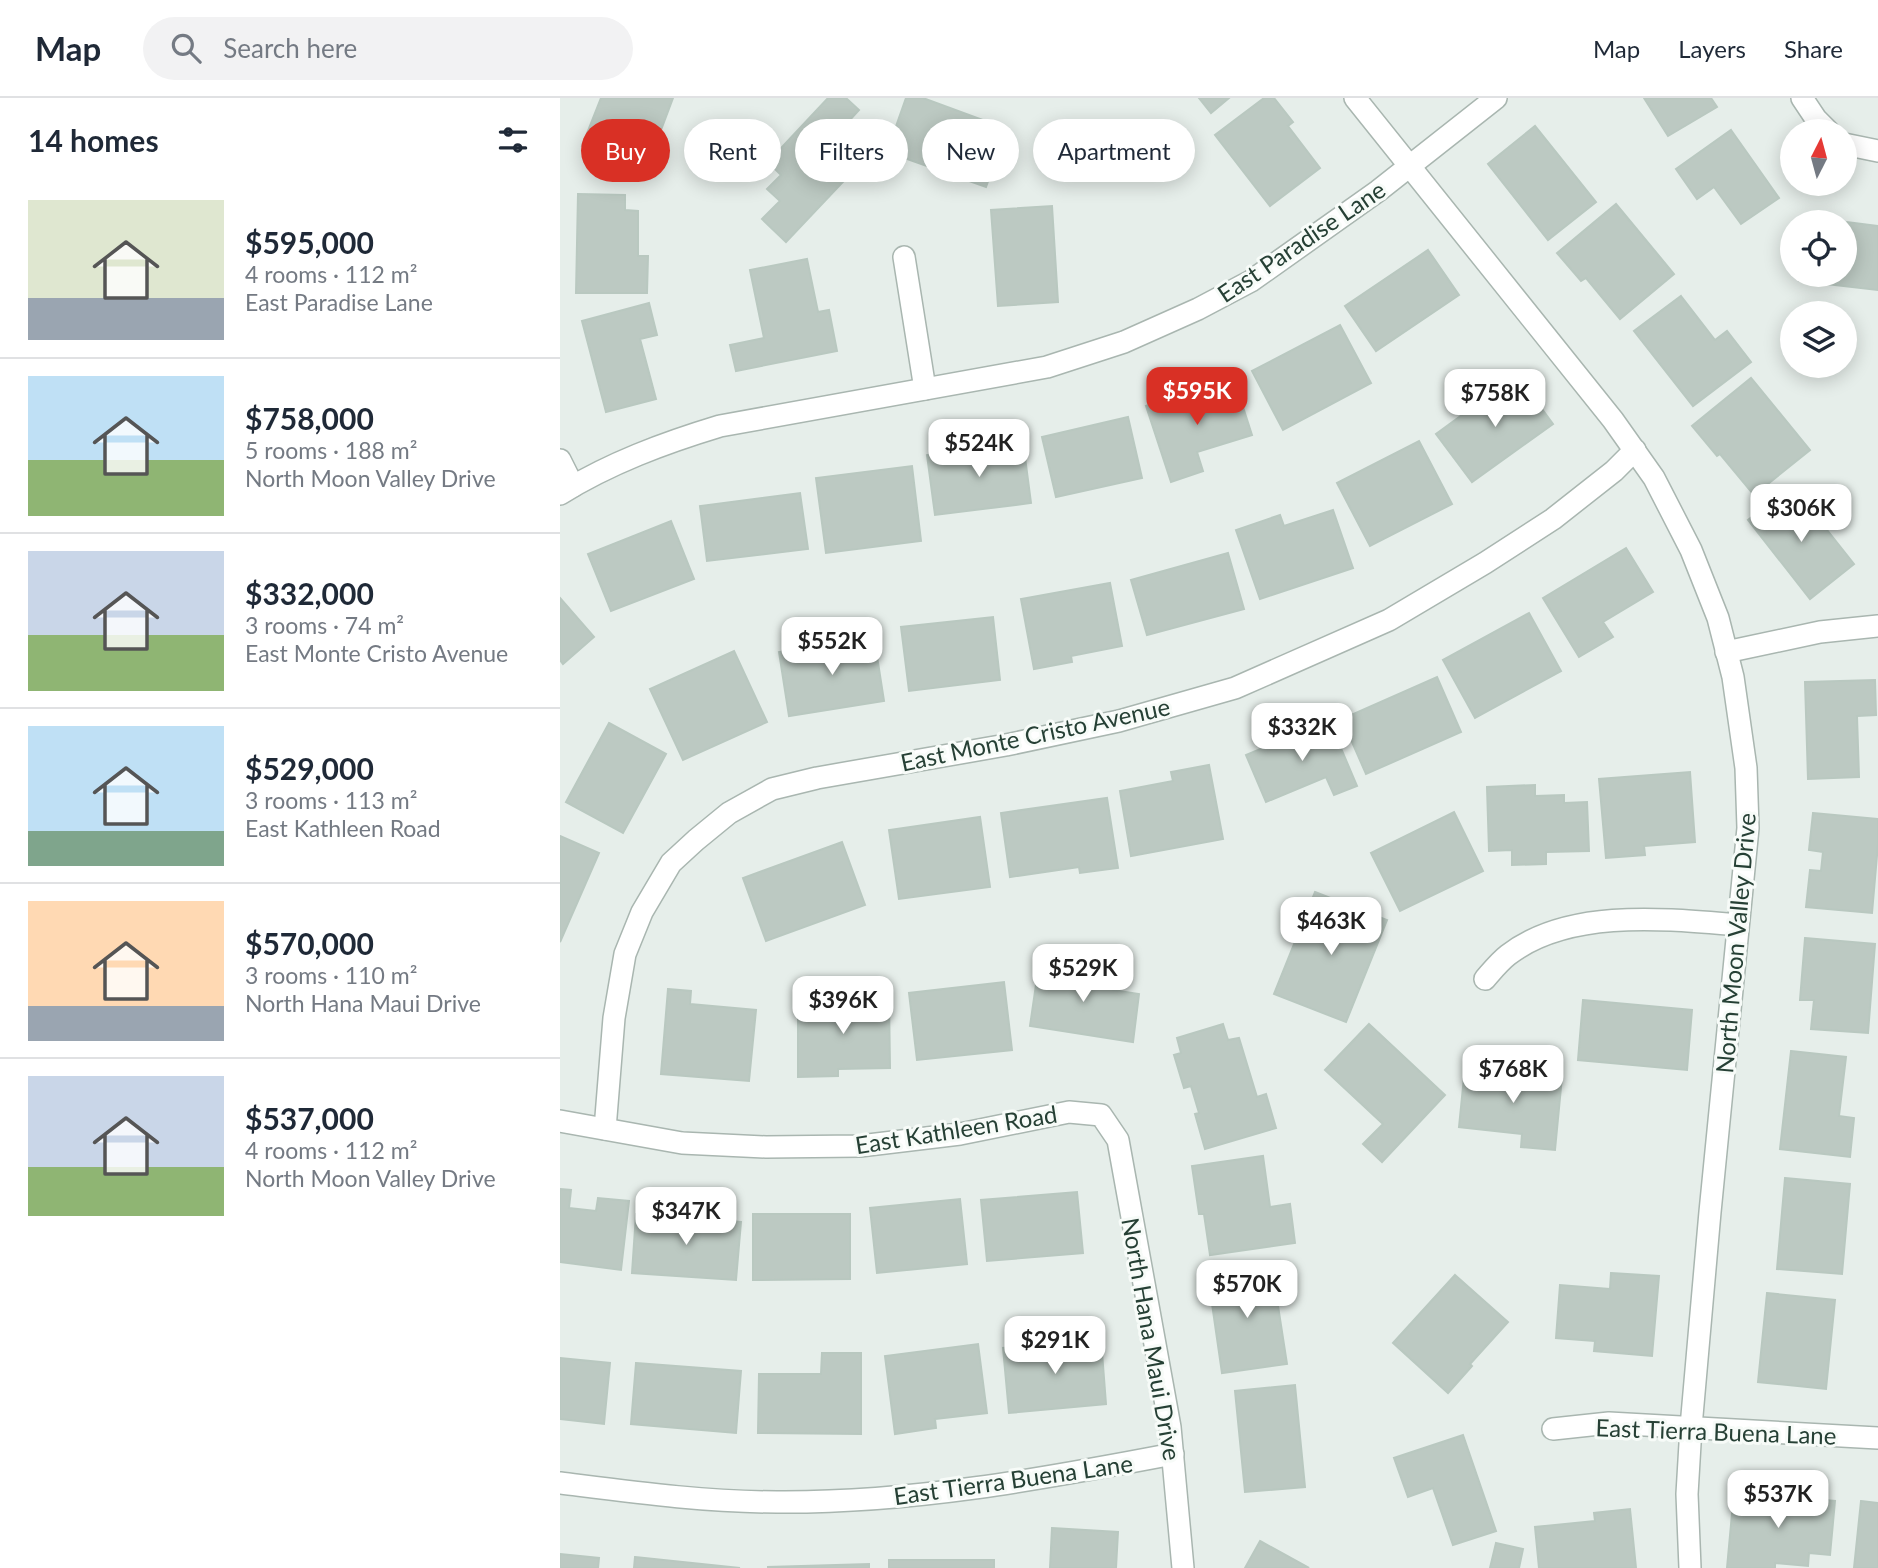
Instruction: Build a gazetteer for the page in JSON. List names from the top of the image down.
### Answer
{
  "streets": {
    "street": [
      "East Paradise Lane",
      "East Monte Cristo Avenue",
      "North Moon Valley Drive",
      "East Kathleen Road",
      "North Hana Maui Drive",
      "East Tierra Buena Lane"
    ]
  },
  "crossings": [
    ["East Paradise Lane", "North Moon Valley Drive"],
    ["East Monte Cristo Avenue", "North Moon Valley Drive"],
    ["East Monte Cristo Avenue", "East Kathleen Road"],
    ["North Moon Valley Drive", "East Tierra Buena Lane"],
    ["East Kathleen Road", "North Hana Maui Drive"],
    ["North Hana Maui Drive", "East Tierra Buena Lane"]
  ],
  "north": "top",
  "page": {
    "header": "Map",
    "search": "Search here",
    "nav": ["Map", "Layers", "Share"],
    "heading": "14 homes",
    "chip": [
      "Buy",
      "Rent",
      "Filters",
      "New",
      "Apartment"
    ],
    "list": [
      {
        "name": "$595,000",
        "note": "4 rooms · 112 m² · East Paradise Lane"
      },
      {
        "name": "$758,000",
        "note": "5 rooms · 188 m² · North Moon Valley Drive"
      },
      {
        "name": "$332,000",
        "note": "3 rooms · 74 m² · East Monte Cristo Avenue"
      },
      {
        "name": "$529,000",
        "note": "3 rooms · 113 m² · East Kathleen Road"
      },
      {
        "name": "$570,000",
        "note": "3 rooms · 110 m² · North Hana Maui Drive"
      },
      {
        "name": "$537,000",
        "note": "4 rooms · 112 m² · North Moon Valley Drive"
      }
    ],
    "price": [
      "$595K",
      "$758K",
      "$524K",
      "$306K",
      "$552K",
      "$332K",
      "$463K",
      "$529K",
      "$396K",
      "$768K",
      "$347K",
      "$570K",
      "$291K",
      "$537K"
    ]
  }
}
